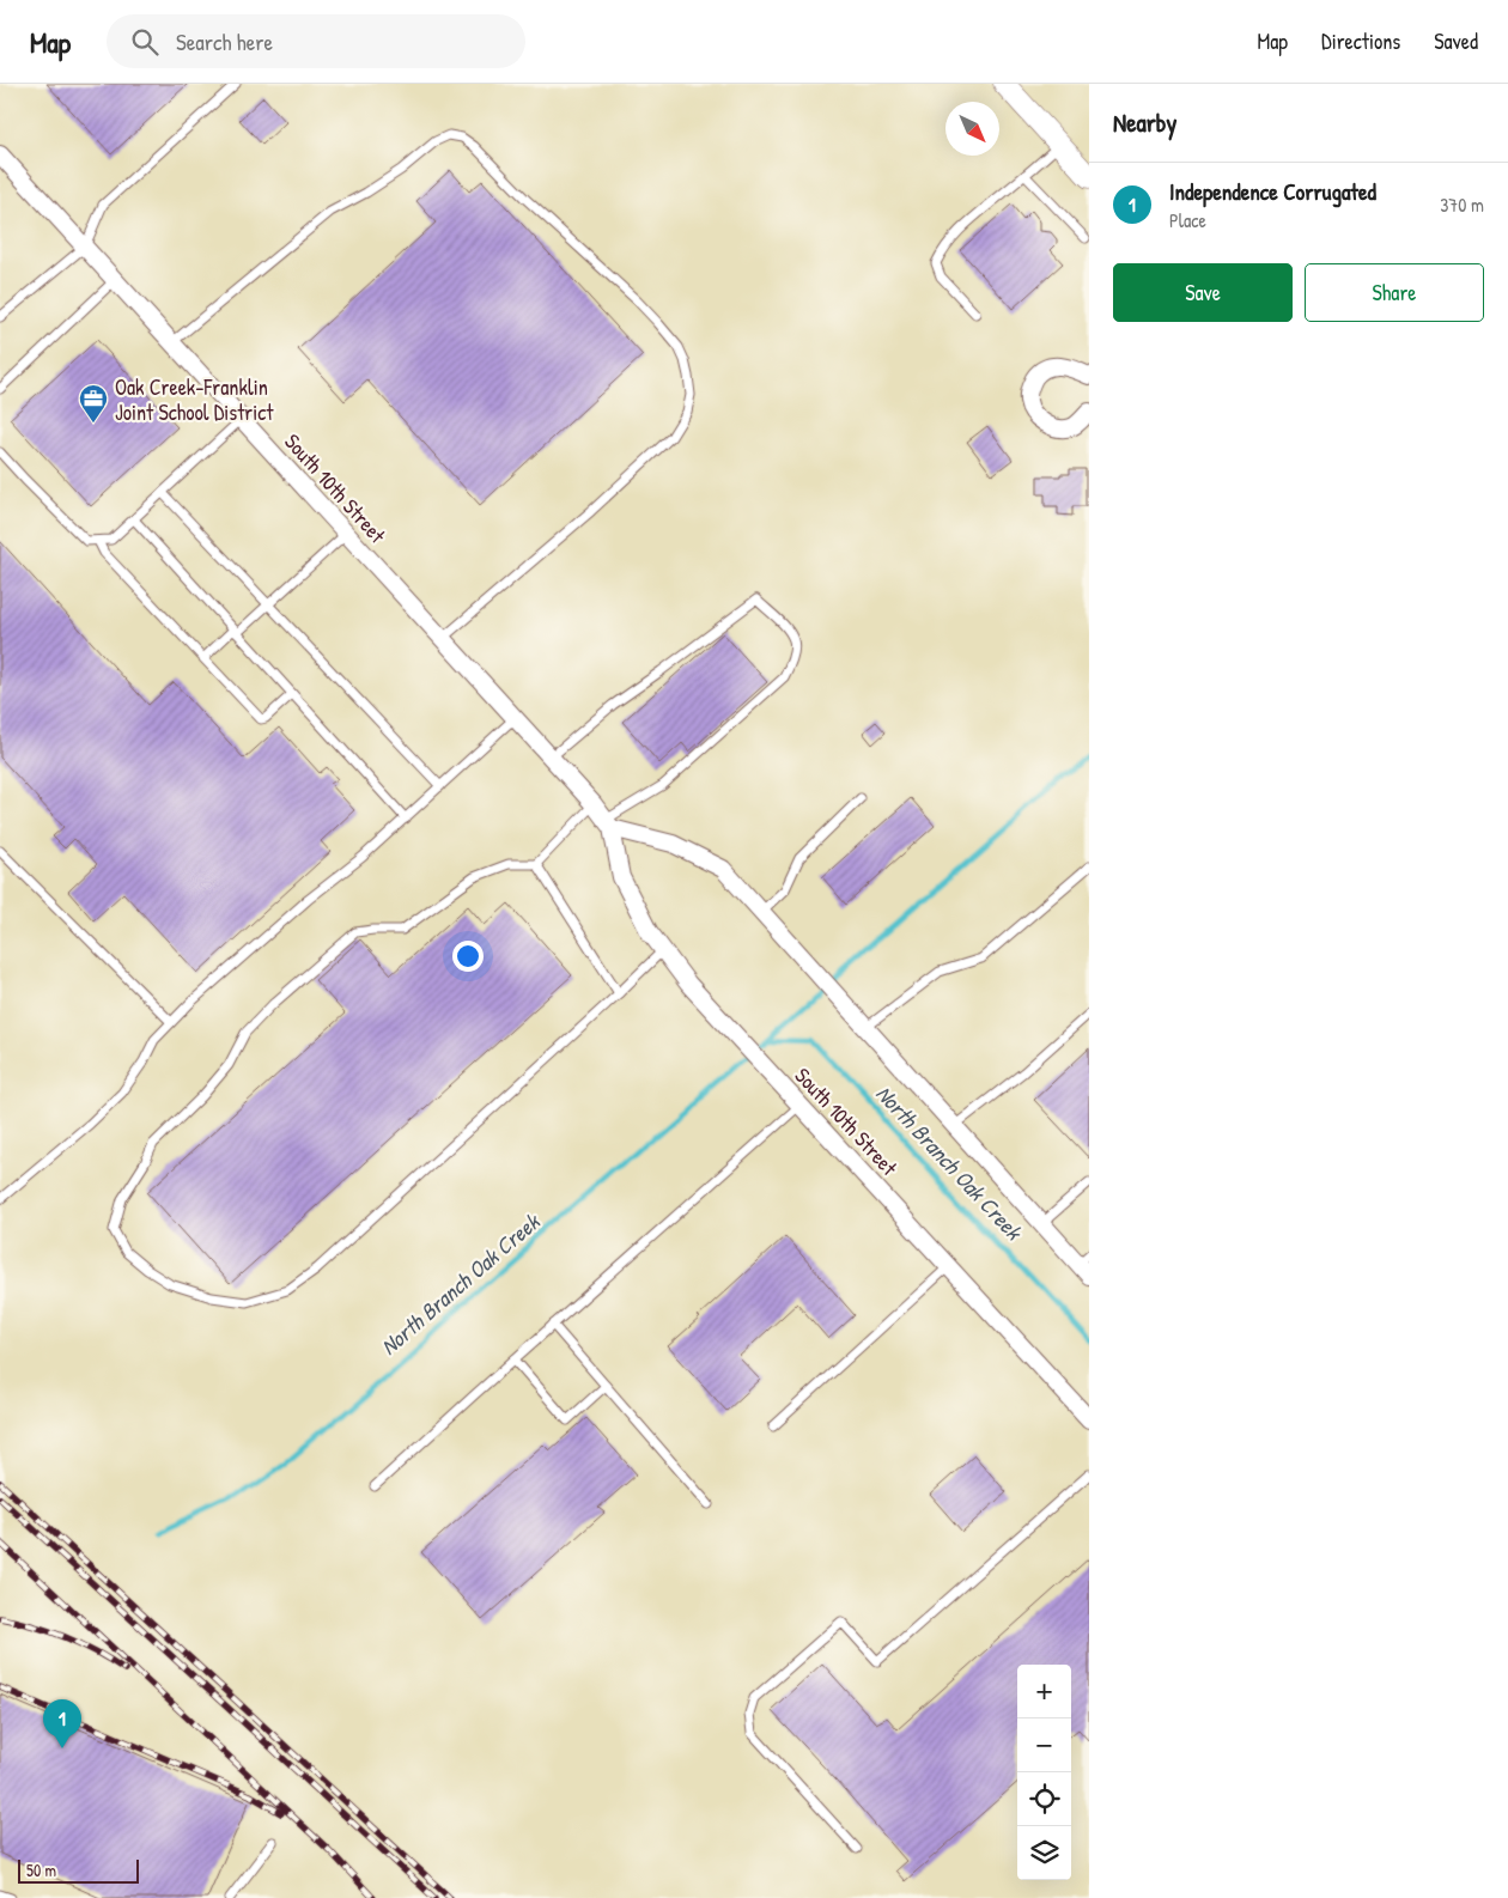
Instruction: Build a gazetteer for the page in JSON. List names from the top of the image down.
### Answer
{
  "streets": {
    "street": ["South 10th Street"]
  },
  "water": ["North Branch Oak Creek"],
  "places": {
    "office": ["Oak Creek-Franklin Joint School District"]
  },
  "scale_bar": "50 m",
  "north": "bottom right",
  "page": {
    "header": "Map",
    "search": "Search here",
    "nav": ["Map", "Directions", "Saved"],
    "heading": "Nearby",
    "list": [
      {
        "mark": "1",
        "name": "Independence Corrugated",
        "note": "Place",
        "value": "370 m"
      }
    ],
    "buttons": ["Save", "Share"],
    "map_buttons": ["+", "−"],
    "pins": "1",
    "scale": "50 m"
  }
}
